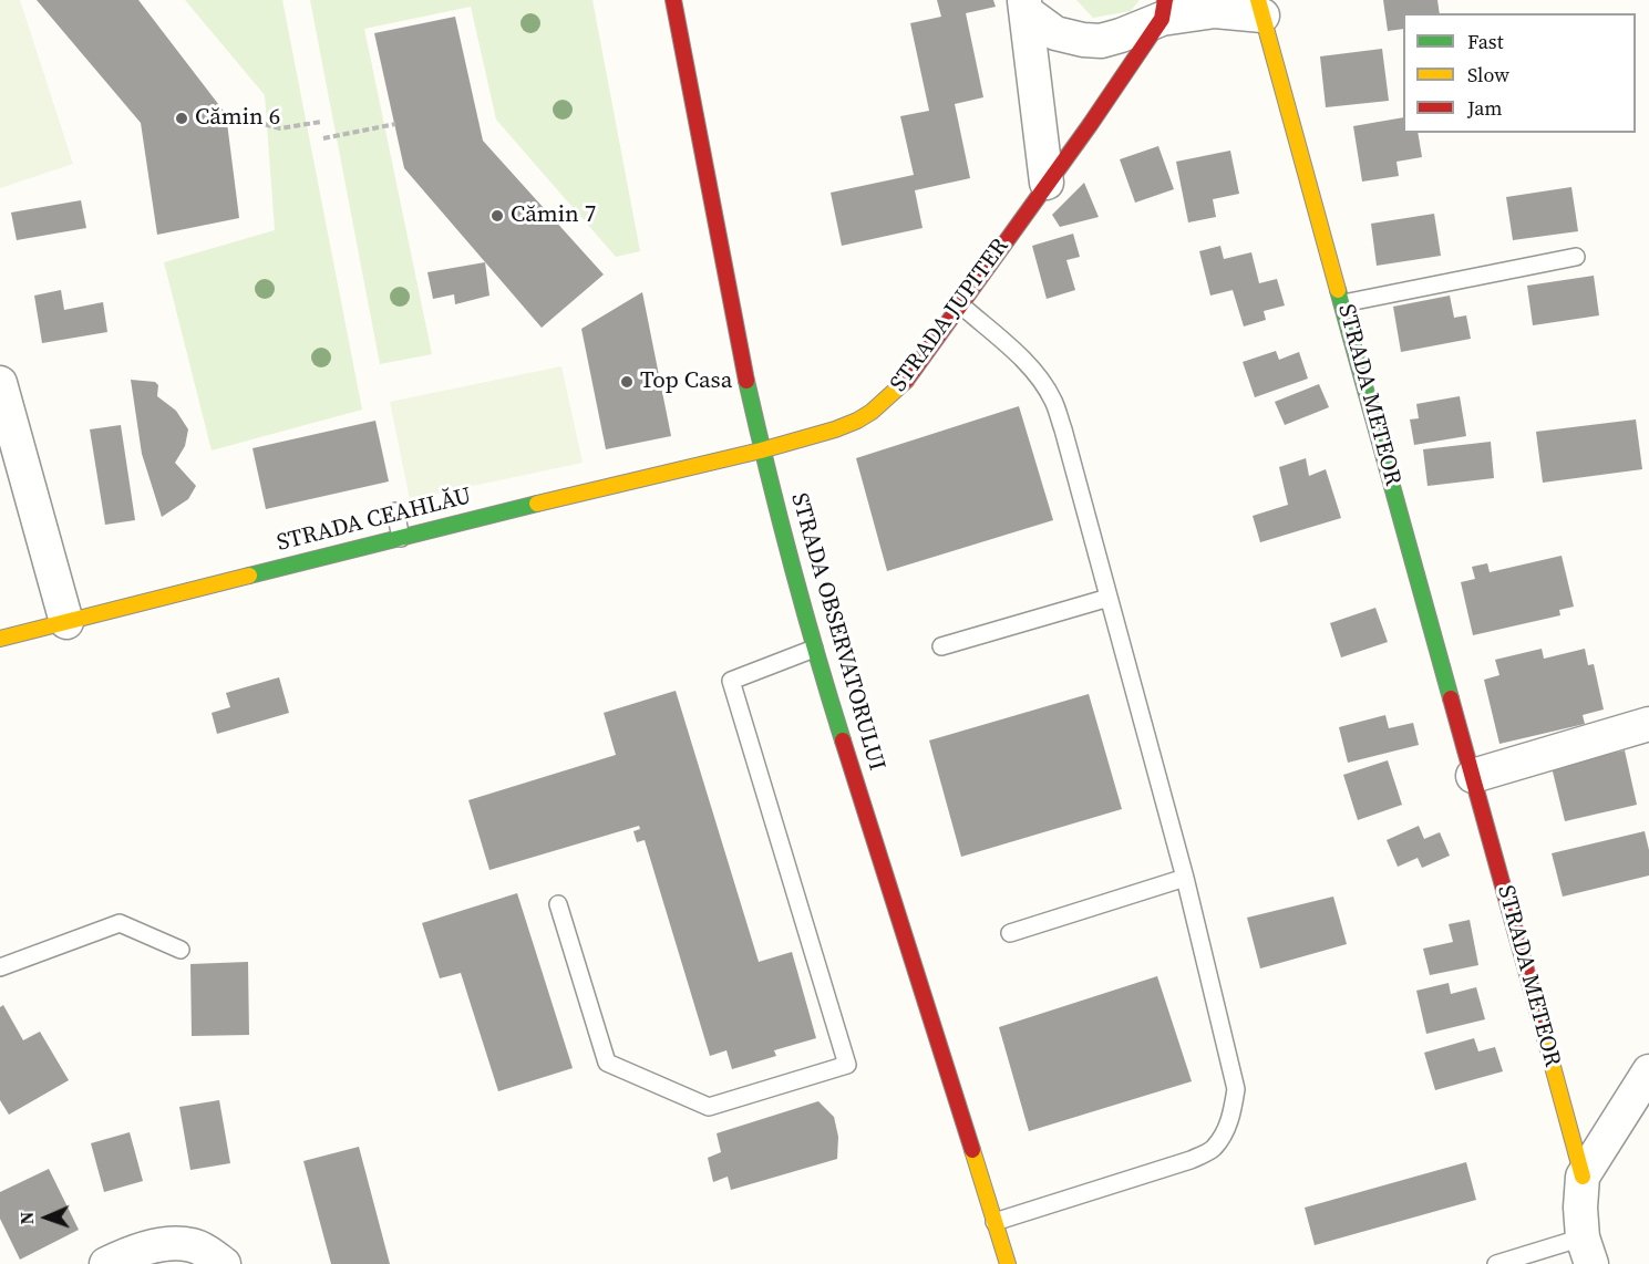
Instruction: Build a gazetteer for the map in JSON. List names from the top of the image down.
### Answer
{
  "streets": {
    "street": [
      "STRADA JUPITER",
      "STRADA METEOR",
      "STRADA CEAHLĂU",
      "STRADA OBSERVATORULUI"
    ]
  },
  "crossings": [
    ["STRADA JUPITER", "STRADA METEOR"],
    ["STRADA JUPITER", "STRADA CEAHLĂU"],
    ["STRADA JUPITER", "STRADA OBSERVATORULUI"],
    ["STRADA CEAHLĂU", "STRADA OBSERVATORULUI"]
  ],
  "places": ["Cămin 6", "Cămin 7", "Top Casa"],
  "legend": ["Fast", "Slow", "Jam"],
  "north": "left"
}
